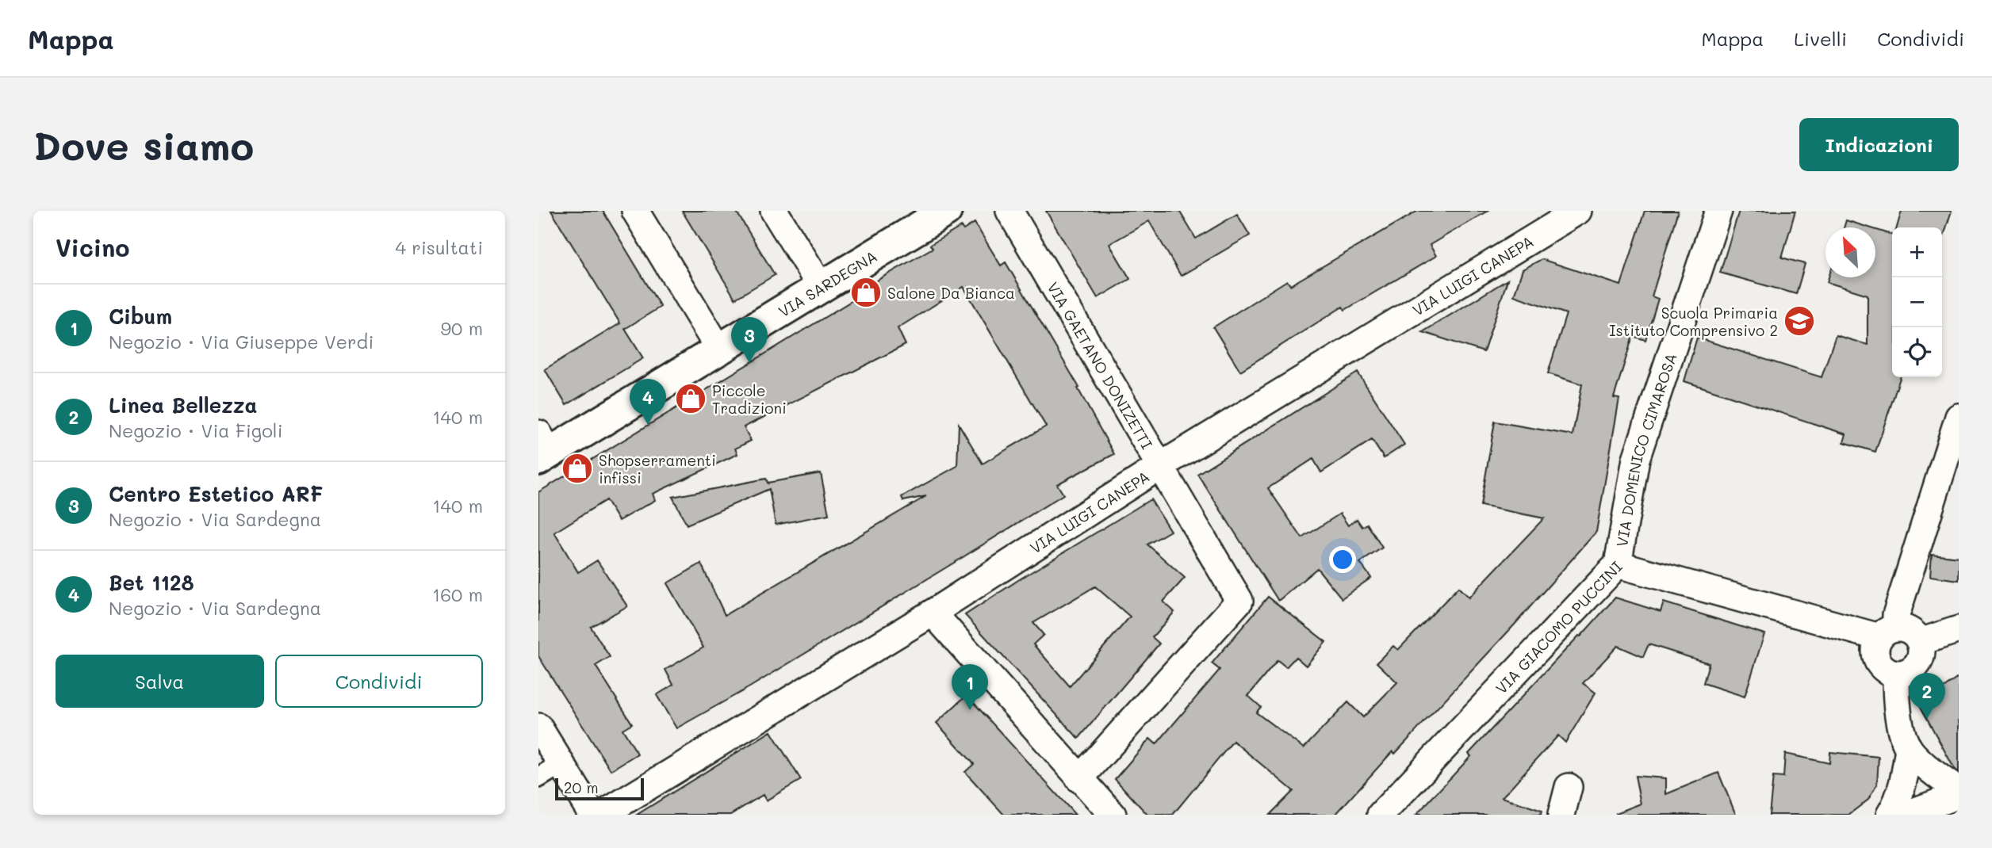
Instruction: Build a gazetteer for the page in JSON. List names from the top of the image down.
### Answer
{
  "streets": {
    "street": [
      "VIA LUIGI CANEPA",
      "VIA SARDEGNA",
      "VIA GAETANO DONIZETTI",
      "VIA DOMENICO CIMAROSA",
      "VIA GIACOMO PUCCINI"
    ]
  },
  "crossings": [
    ["VIA LUIGI CANEPA", "VIA GAETANO DONIZETTI"],
    ["VIA DOMENICO CIMAROSA", "VIA GIACOMO PUCCINI"]
  ],
  "places": {
    "shop": ["Salone Da Bianca", "Piccole Tradizioni", "Shopserramenti infissi"],
    "school or university": ["Scuola Primaria Istituto Comprensivo 2"]
  },
  "scale_bar": "20 m",
  "north": "top left",
  "page": {
    "header": "Mappa",
    "nav": ["Mappa", "Livelli", "Condividi"],
    "buttons": [
      "Indicazioni",
      ["Salva", "Condividi"]
    ],
    "title": "Dove siamo",
    "heading": ["Vicino", "4 risultati"],
    "map_buttons": ["+", "−"],
    "list": [
      {
        "mark": "1",
        "name": "Cibum",
        "note": "Negozio · Via Giuseppe Verdi",
        "value": "90 m"
      },
      {
        "mark": "2",
        "name": "Linea Bellezza",
        "note": "Negozio · Via Figoli",
        "value": "140 m"
      },
      {
        "mark": "3",
        "name": "Centro Estetico ARF",
        "note": "Negozio · Via Sardegna",
        "value": "140 m"
      },
      {
        "mark": "4",
        "name": "Bet 1128",
        "note": "Negozio · Via Sardegna",
        "value": "160 m"
      }
    ],
    "pins": [
      "3",
      "4",
      "1",
      "2"
    ],
    "scale": "20 m"
  }
}
